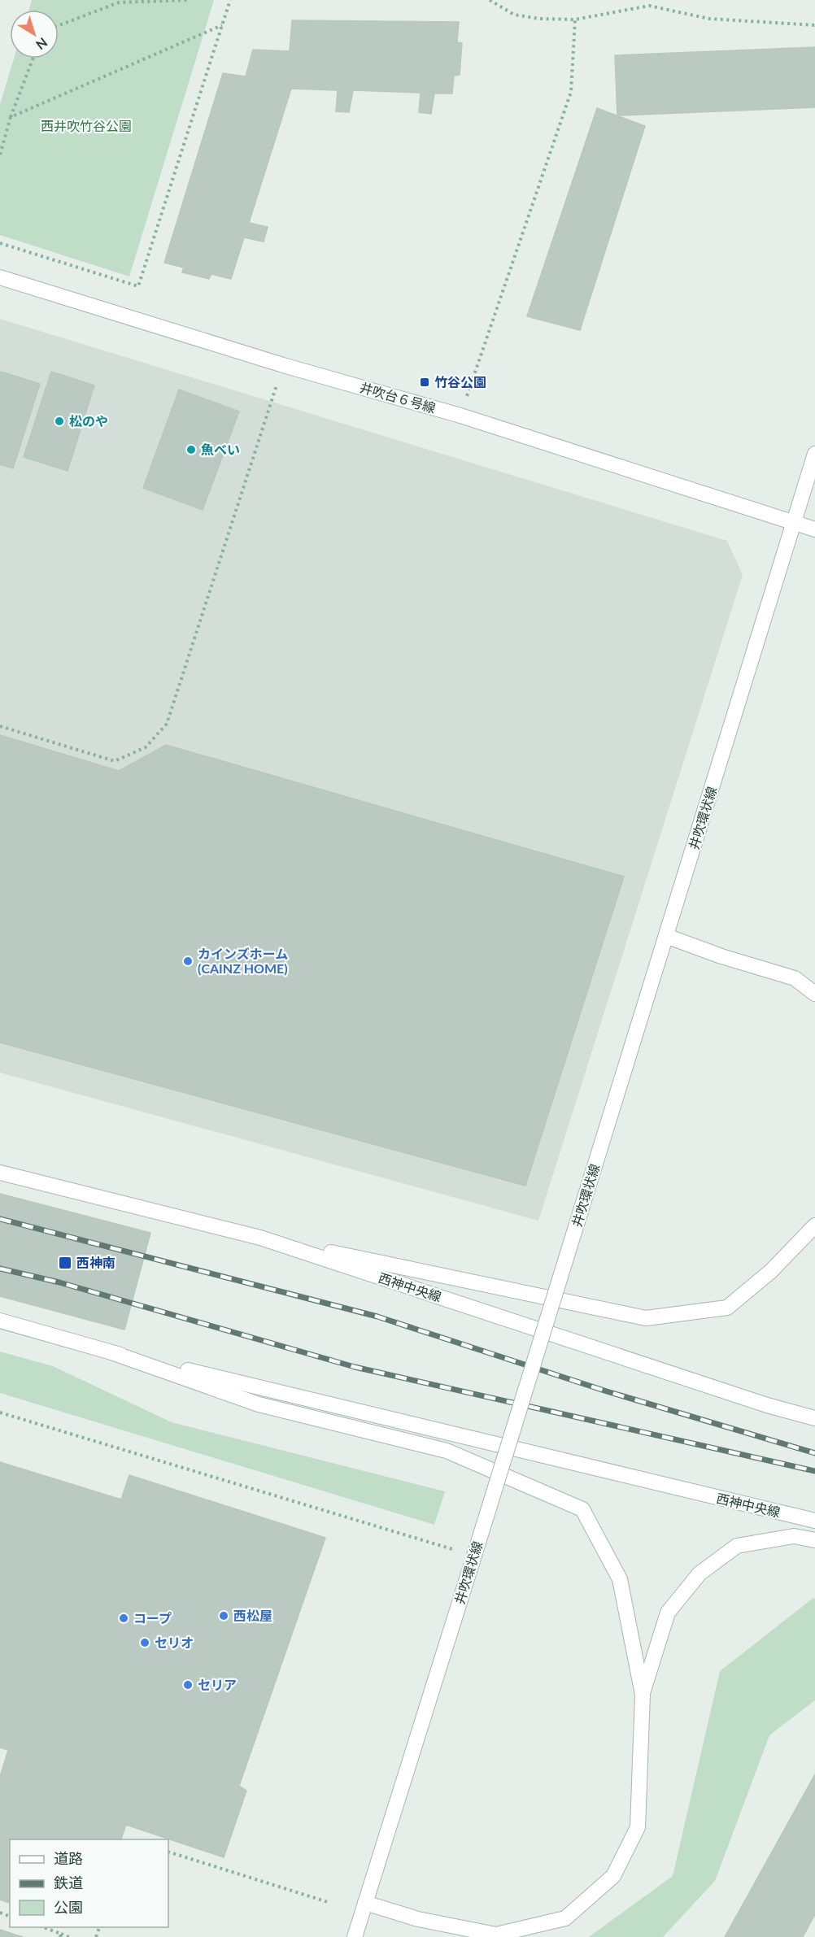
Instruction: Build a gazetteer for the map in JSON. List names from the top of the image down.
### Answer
{
  "streets": {
    "street": ["井吹台６号線", "井吹環状線", "西神中央線"]
  },
  "crossings": [
    ["井吹台６号線", "井吹環状線"]
  ],
  "parks": ["西井吹竹谷公園"],
  "places": {
    "transit": ["竹谷公園", "西神南"],
    "other": [
      "松のや",
      "魚べい",
      "カインズホーム (CAINZ HOME)",
      "西松屋",
      "コープ",
      "セリオ",
      "セリア"
    ]
  },
  "legend": ["道路", "鉄道", "公園"],
  "north": "bottom right"
}
